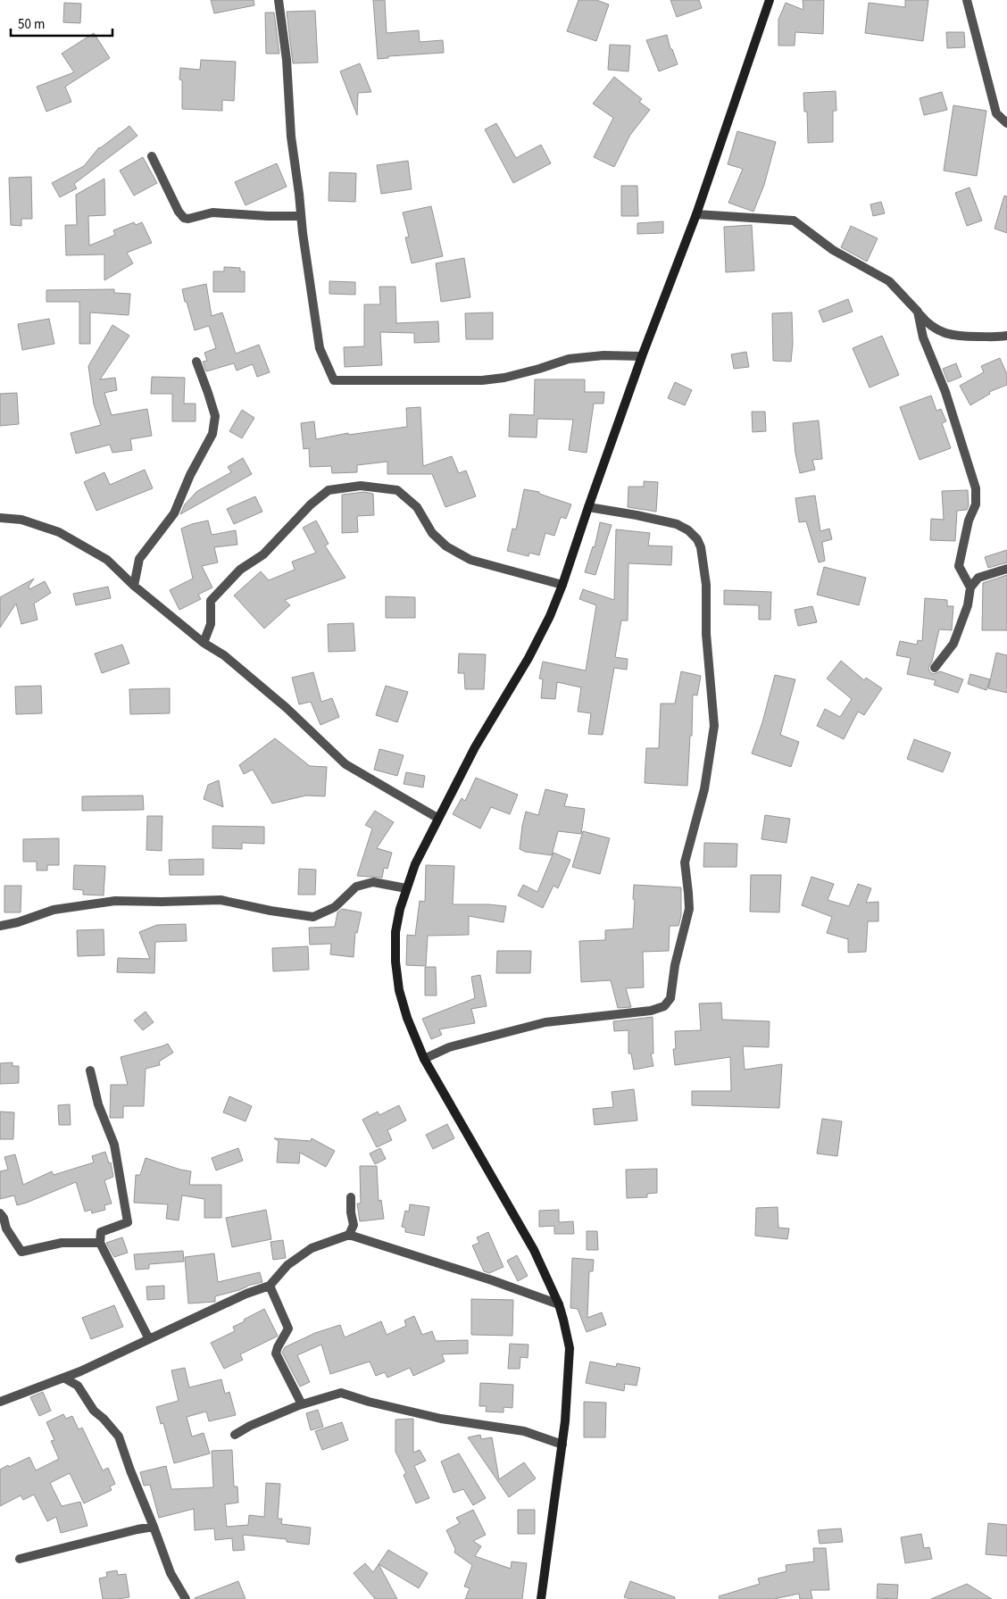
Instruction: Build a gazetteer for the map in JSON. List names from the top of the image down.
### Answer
{
  "scale_bar": "50 m"
}
